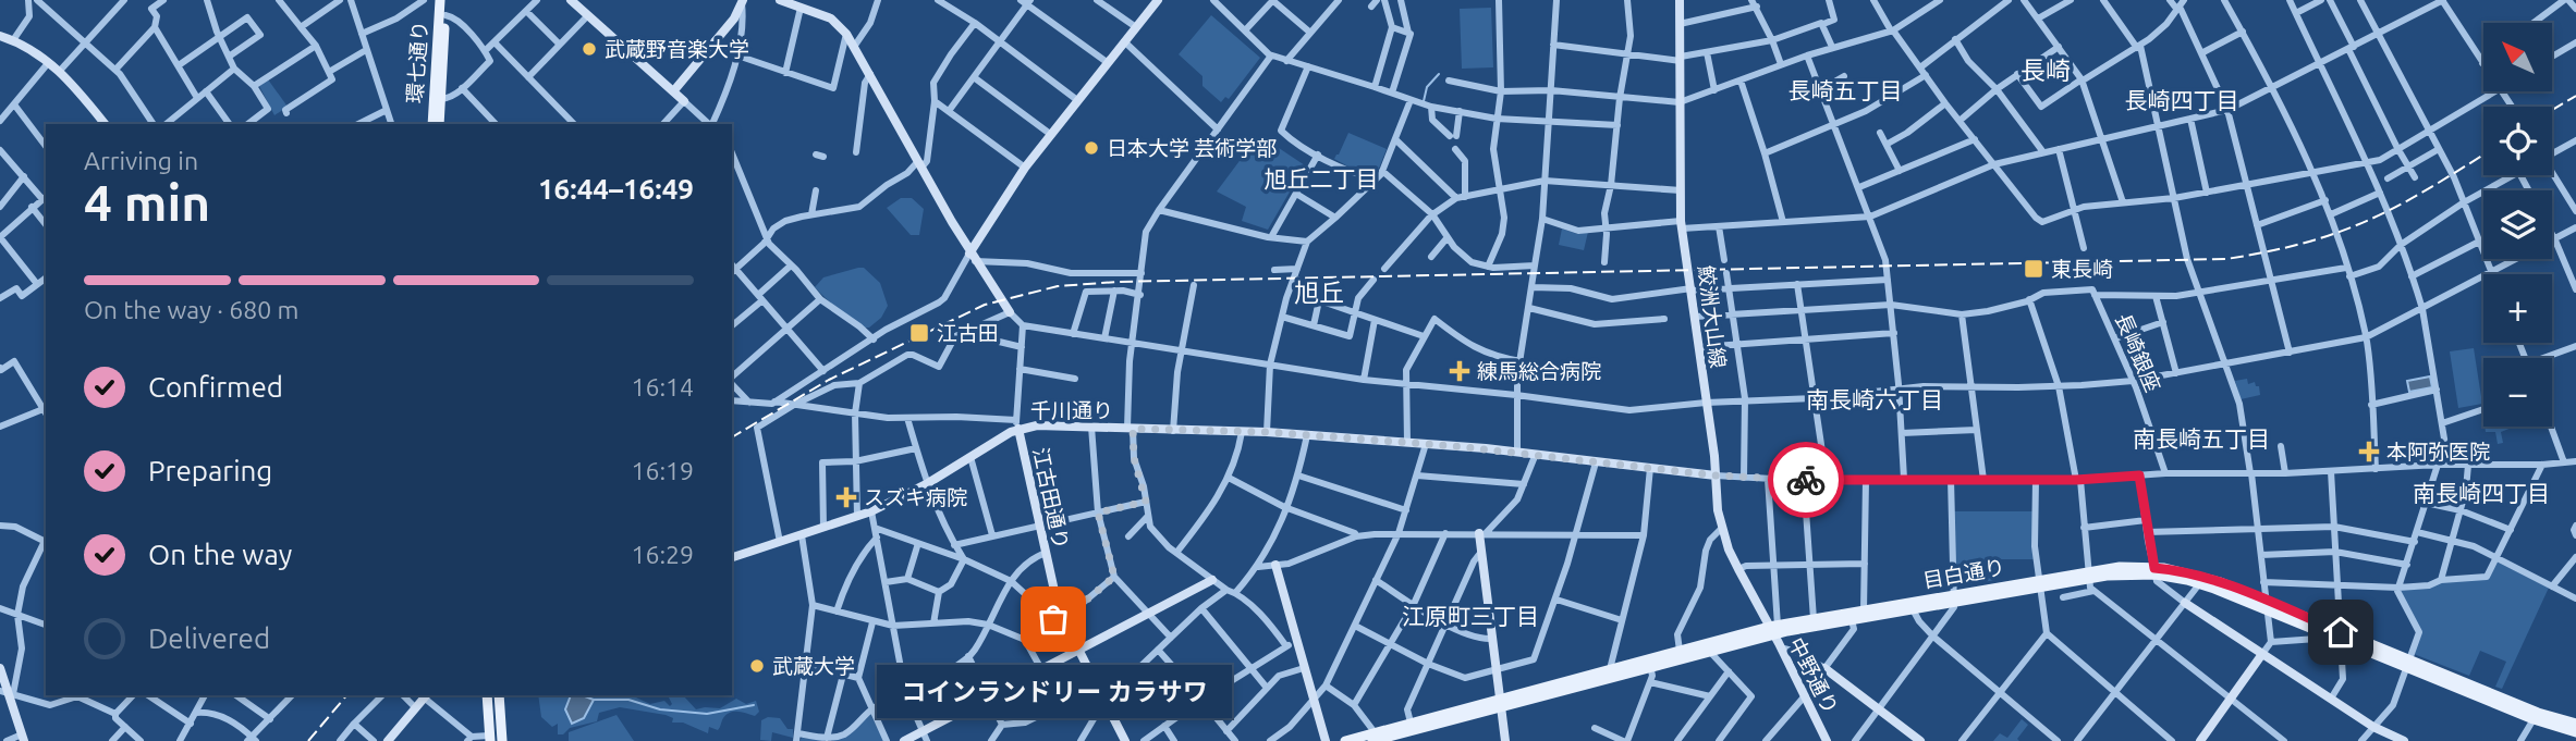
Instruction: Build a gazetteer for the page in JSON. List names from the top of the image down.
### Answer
{
  "streets": {
    "main road": ["環七通り", "目白通り"],
    "street": [
      "鮫洲大山線",
      "長崎銀座",
      "千川通り",
      "江古田通り",
      "中野通り"
    ]
  },
  "crossings": [
    ["鮫洲大山線", "千川通り"],
    ["鮫洲大山線", "目白通り"],
    ["鮫洲大山線", "中野通り"],
    ["千川通り", "江古田通り"],
    ["目白通り", "中野通り"]
  ],
  "districts": [
    "長崎",
    "長崎五丁目",
    "長崎四丁目",
    "旭丘二丁目",
    "旭丘",
    "南長崎六丁目",
    "南長崎五丁目",
    "南長崎四丁目",
    "江原町三丁目"
  ],
  "places": {
    "other": [
      "武蔵野音楽大学",
      "日本大学 芸術学部",
      "コインランドリー カラサワ",
      "武蔵大学"
    ],
    "transit": ["東長崎", "江古田"],
    "health": ["練馬総合病院", "本阿弥医院", "スズキ病院"]
  },
  "north": "top left",
  "page": {
    "map_buttons": ["+", "−"],
    "heading": ["4 min", "Arriving in", "16:44–16:49"],
    "bar": "On the way · 680 m",
    "list": [
      ["Confirmed", "16:14"],
      ["Preparing", "16:19"],
      ["On the way", "16:29"],
      "Delivered"
    ],
    "bubble": "コインランドリー カラサワ"
  }
}
